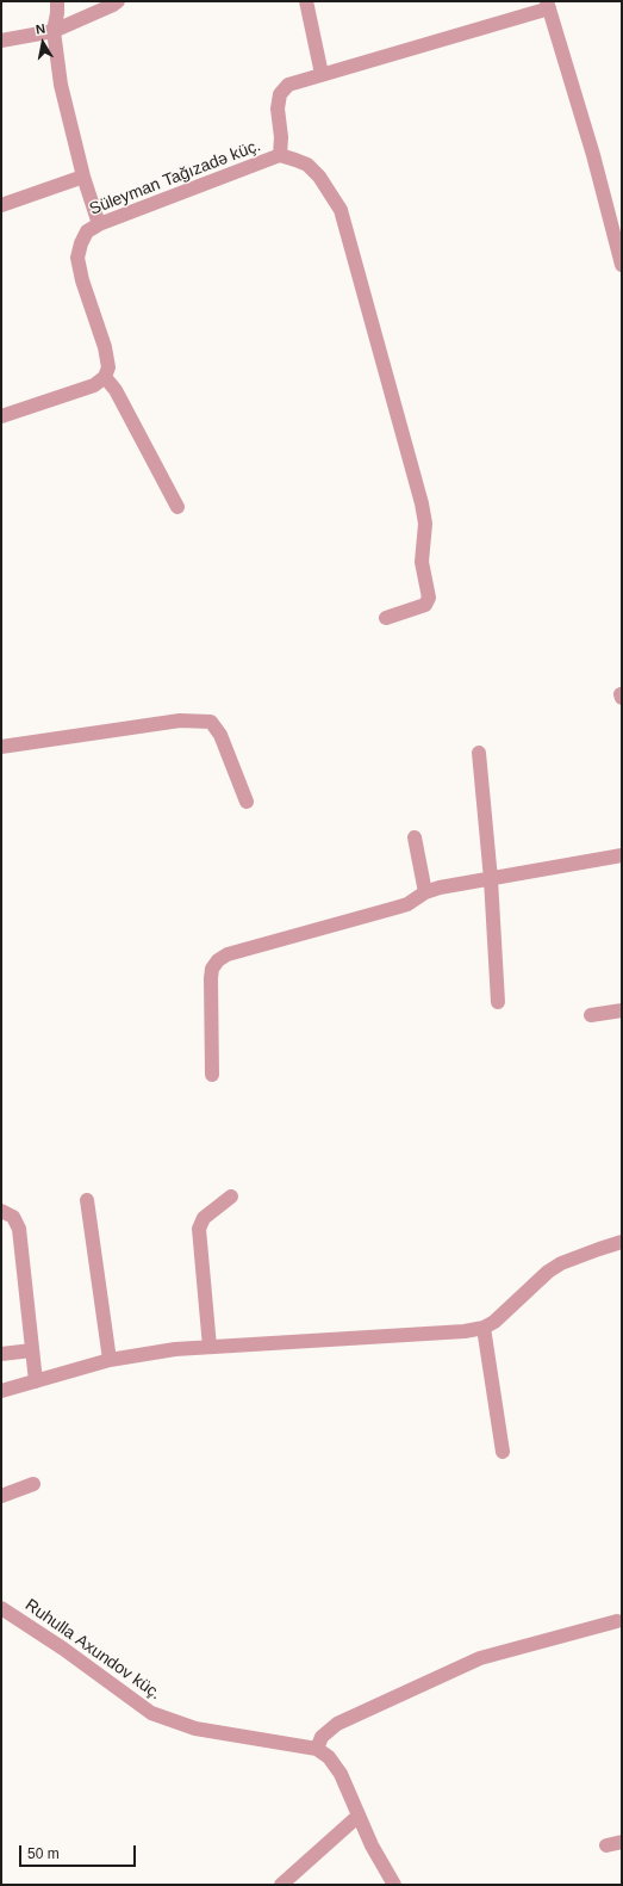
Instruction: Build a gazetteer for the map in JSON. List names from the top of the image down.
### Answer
{
  "streets": {
    "street": ["Süleyman Tağızadə küç.", "Ruhulla Axundov küç."]
  },
  "scale_bar": "50 m",
  "north": "top"
}
